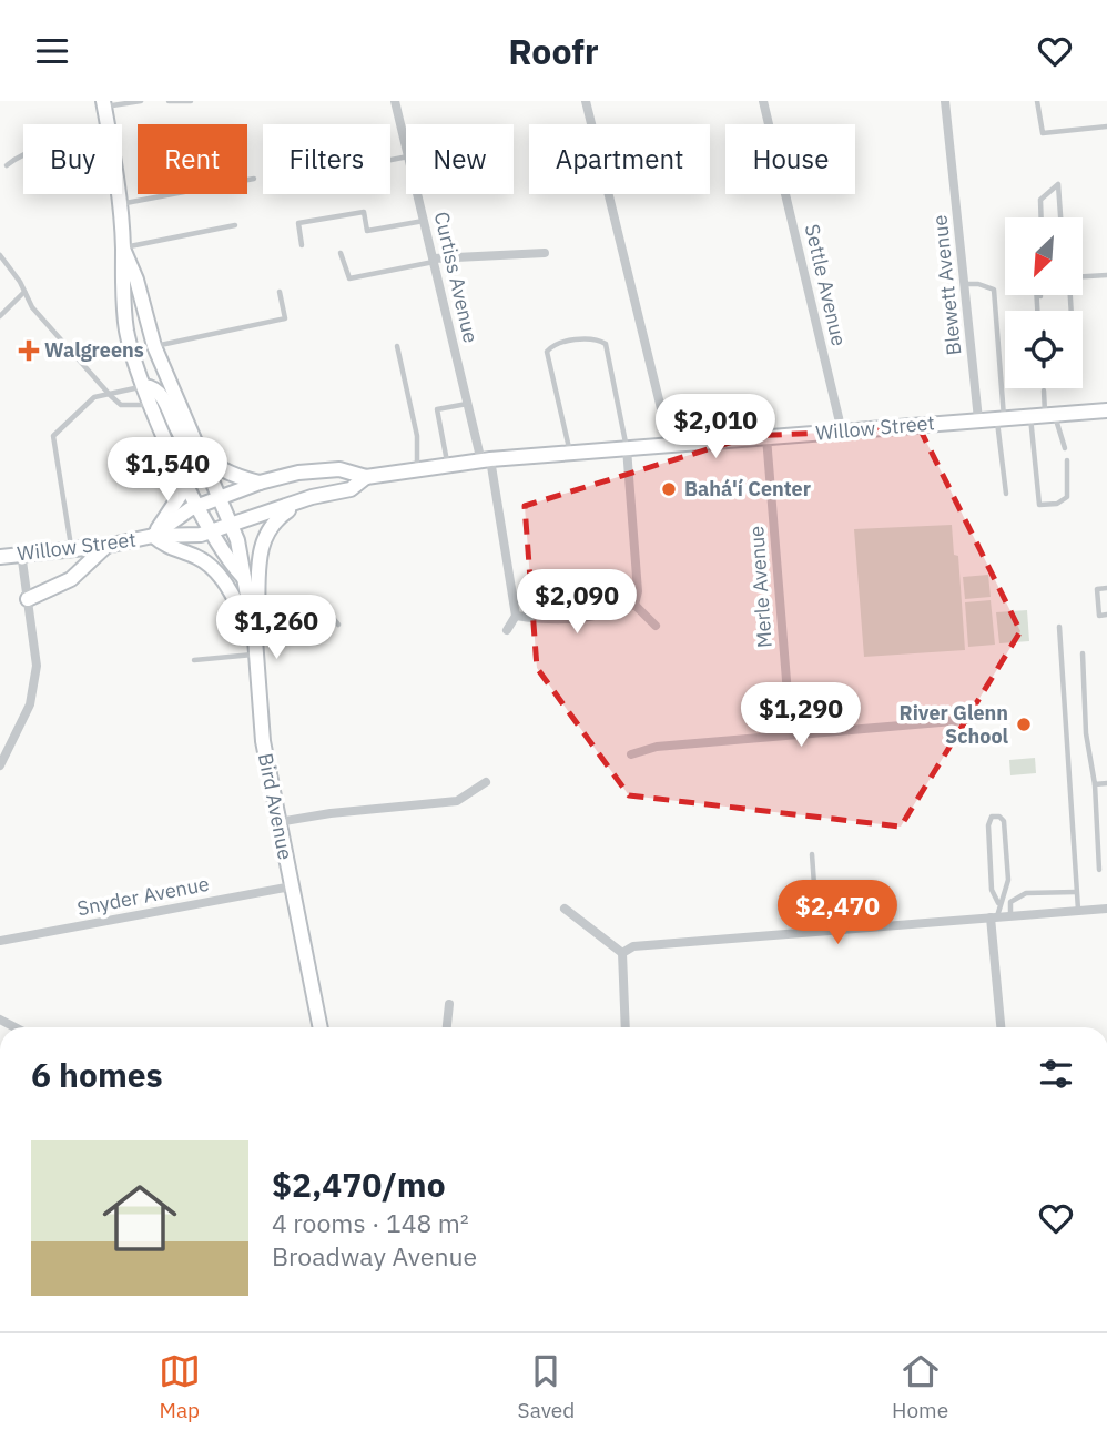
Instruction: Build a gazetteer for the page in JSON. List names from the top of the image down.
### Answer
{
  "streets": {
    "main road": ["Willow Street", "Bird Avenue"],
    "street": [
      "Curtiss Avenue",
      "Settle Avenue",
      "Blewett Avenue",
      "Merle Avenue",
      "Snyder Avenue"
    ]
  },
  "crossings": [
    ["Curtiss Avenue", "Willow Street"],
    ["Settle Avenue", "Willow Street"],
    ["Blewett Avenue", "Willow Street"],
    ["Willow Street", "Merle Avenue"],
    ["Willow Street", "Bird Avenue"],
    ["Bird Avenue", "Snyder Avenue"]
  ],
  "places": {
    "health": ["Walgreens"],
    "other": ["Bahá'í Center", "River Glenn School"]
  },
  "north": "bottom left",
  "page": {
    "header": "Roofr",
    "chip": [
      "Buy",
      "Rent",
      "Filters",
      "New",
      "Apartment",
      "House"
    ],
    "price": [
      "$2,010",
      "$1,540",
      "$2,090",
      "$1,260",
      "$1,290",
      "$2,470"
    ],
    "heading": "6 homes",
    "list": [
      {
        "name": "$2,470/mo",
        "note": "4 rooms · 148 m² · Broadway Avenue"
      }
    ],
    "tabs": ["Map", "Saved", "Home"]
  }
}
